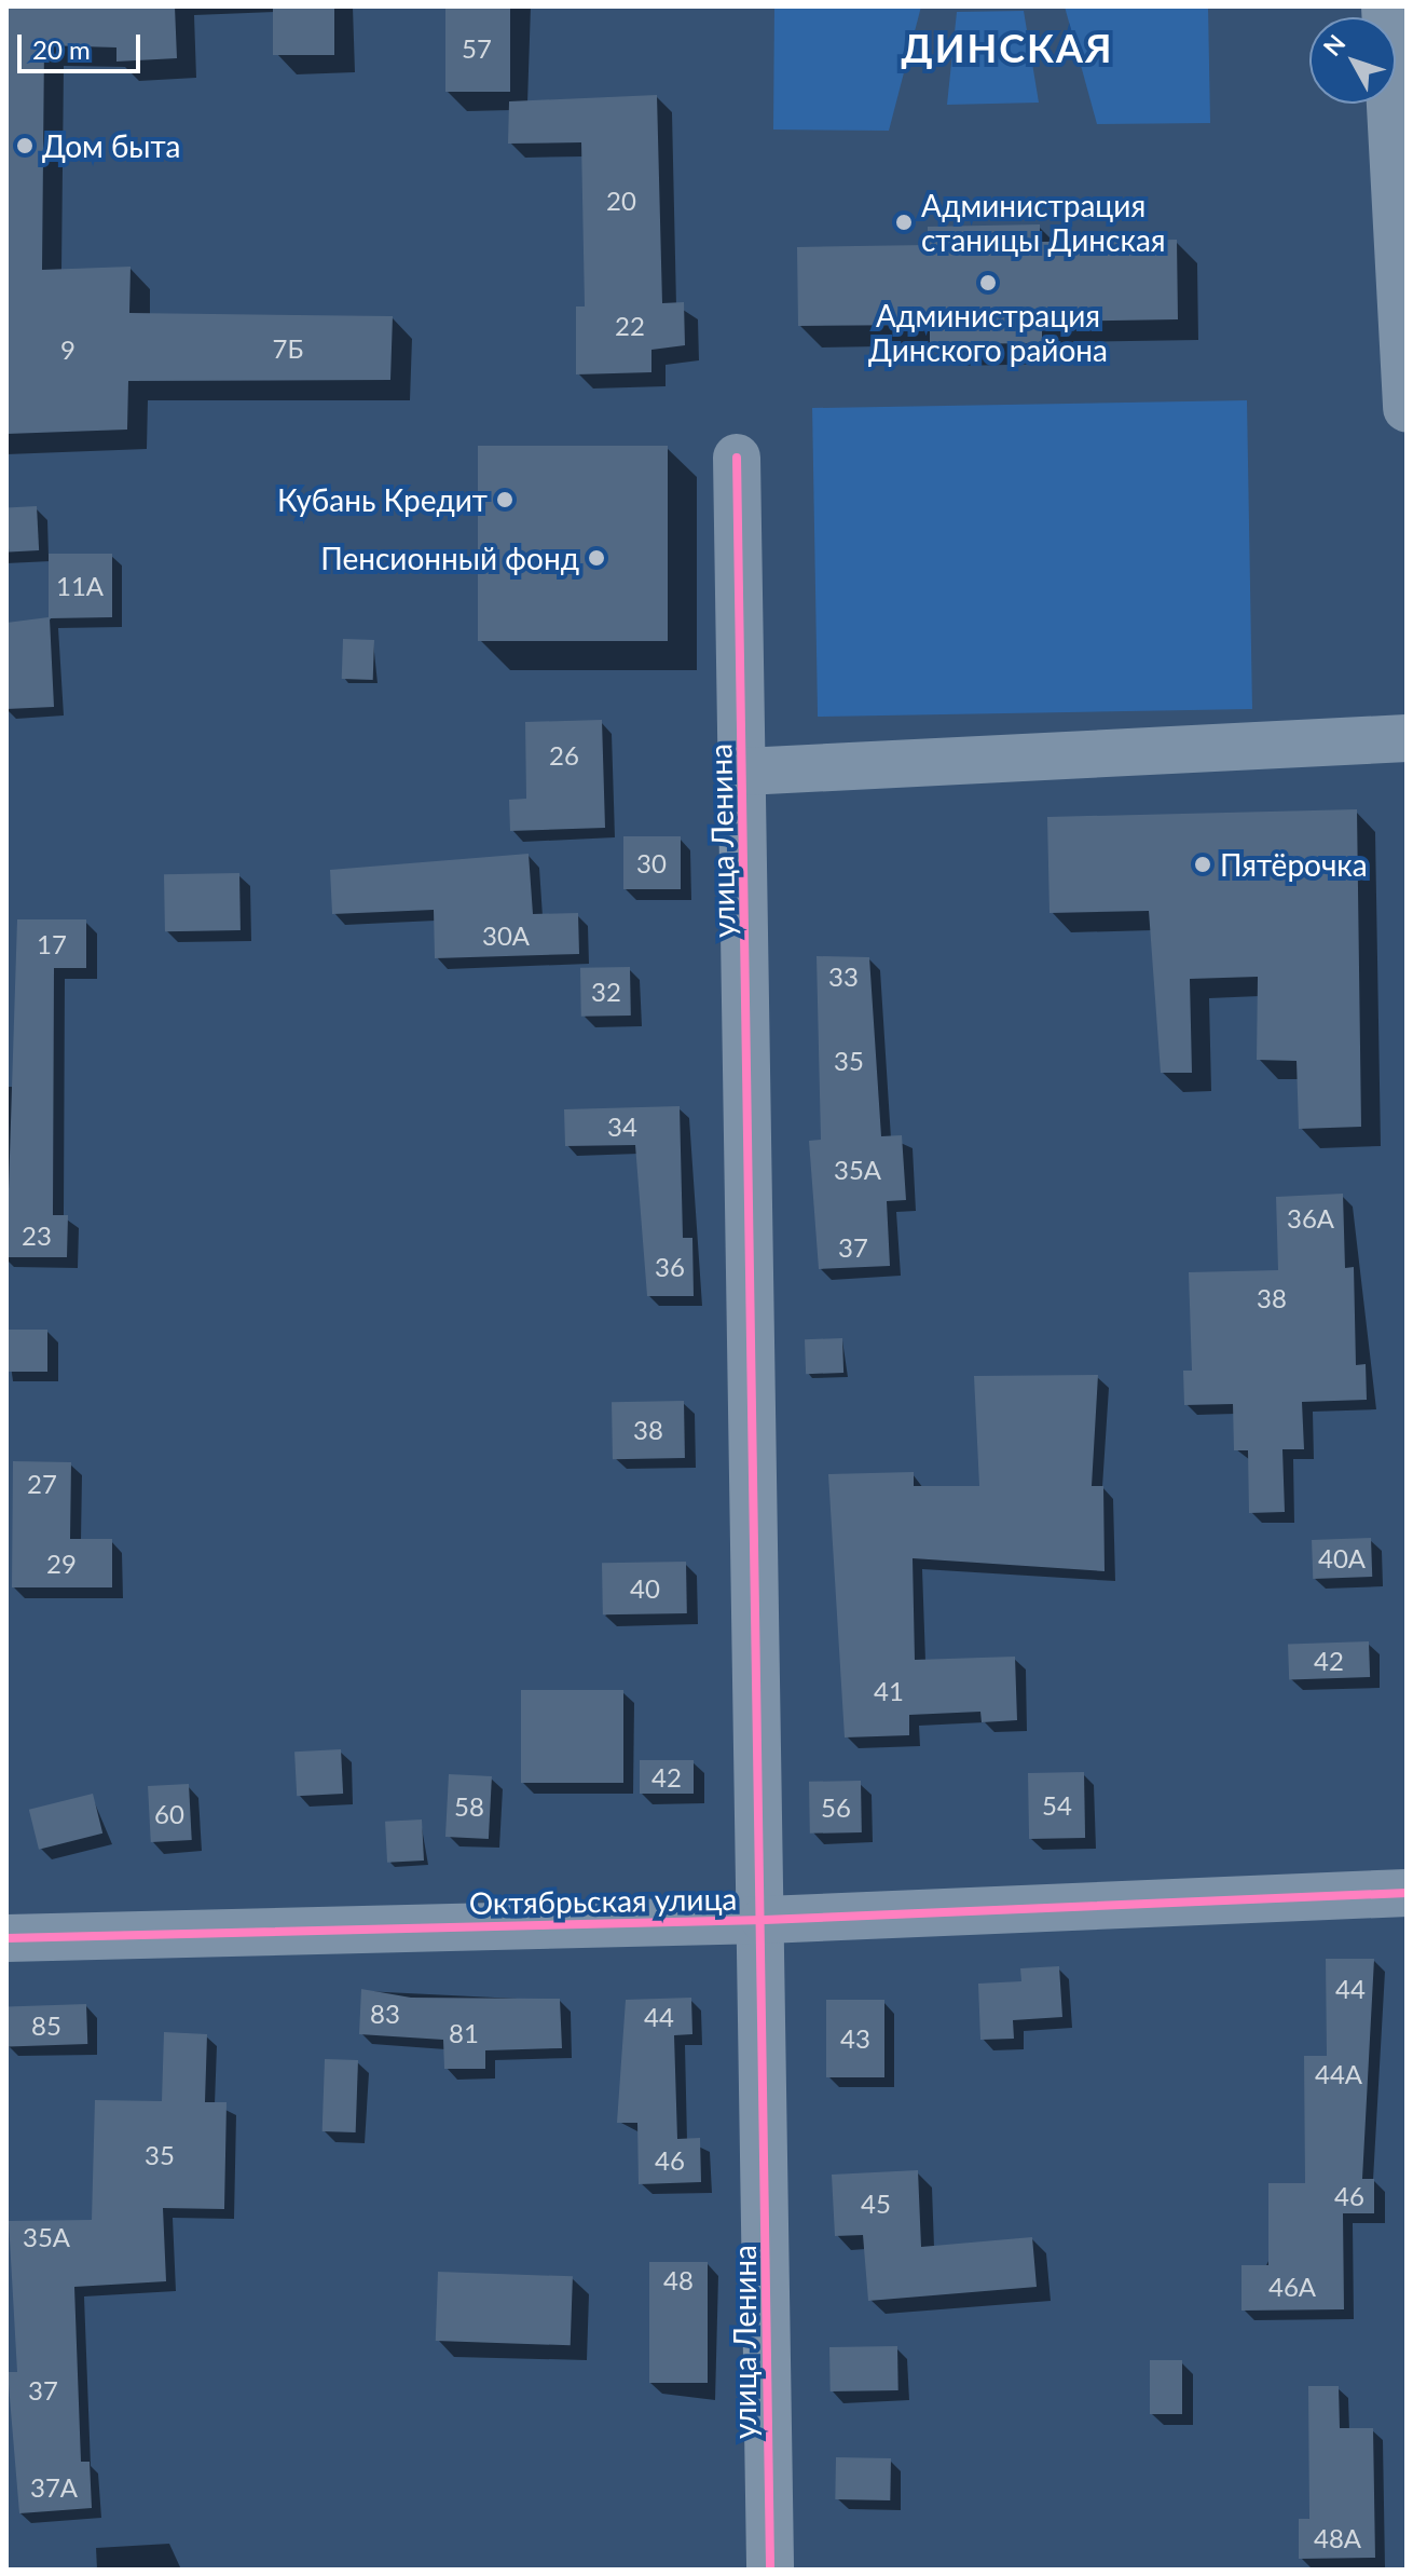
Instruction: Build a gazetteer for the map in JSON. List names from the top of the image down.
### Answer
{
  "streets": {
    "street": ["улица Ленина", "Октябрьская улица"]
  },
  "crossings": [
    ["улица Ленина", "Октябрьская улица"]
  ],
  "districts": ["ДИНСКАЯ"],
  "places": [
    "Дом быта",
    "Администрация станицы Динская",
    "Администрация Динского района",
    "Кубань Кредит",
    "Пенсионный фонд",
    "Пятёрочка"
  ],
  "house_numbers": [
    "57",
    "20",
    "22",
    "7Б",
    "9",
    "11А",
    "26",
    "30",
    "30А",
    "17",
    "33",
    "32",
    "35",
    "34",
    "35А",
    "36А",
    "23",
    "37",
    "36",
    "38",
    "38",
    "27",
    "40А",
    "29",
    "40",
    "42",
    "41",
    "42",
    "54",
    "58",
    "56",
    "60",
    "44",
    "83",
    "44",
    "85",
    "81",
    "43",
    "44А",
    "35",
    "46",
    "46",
    "45",
    "35А",
    "48",
    "46А",
    "37",
    "37А",
    "48А"
  ],
  "scale_bar": "20 m",
  "north": "top left"
}
